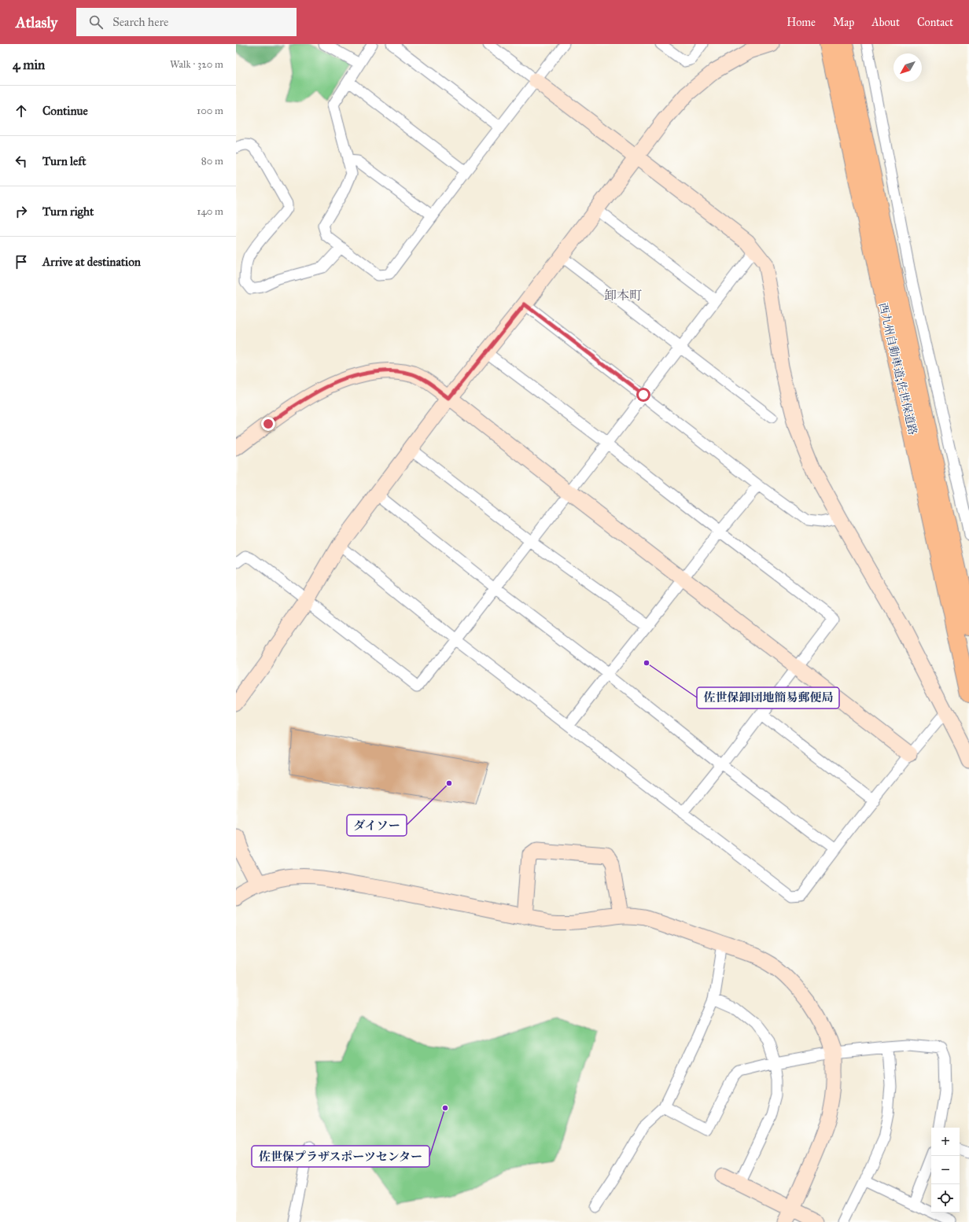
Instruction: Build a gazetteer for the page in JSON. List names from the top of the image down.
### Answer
{
  "streets": {
    "highway": ["西九州自動車道;佐世保道路"]
  },
  "districts": ["卸本町"],
  "places": ["佐世保卸団地簡易郵便局", "ダイソー", "佐世保プラザスポーツセンター"],
  "north": "bottom left",
  "page": {
    "header": "Atlasly",
    "search": "Search here",
    "nav": [
      "Home",
      "Map",
      "About",
      "Contact"
    ],
    "heading": ["4 min", "Walk · 320 m"],
    "list": [
      ["Continue", "100 m"],
      ["Turn left", "80 m"],
      ["Turn right", "140 m"],
      "Arrive at destination"
    ],
    "map_buttons": ["+", "−"]
  }
}
